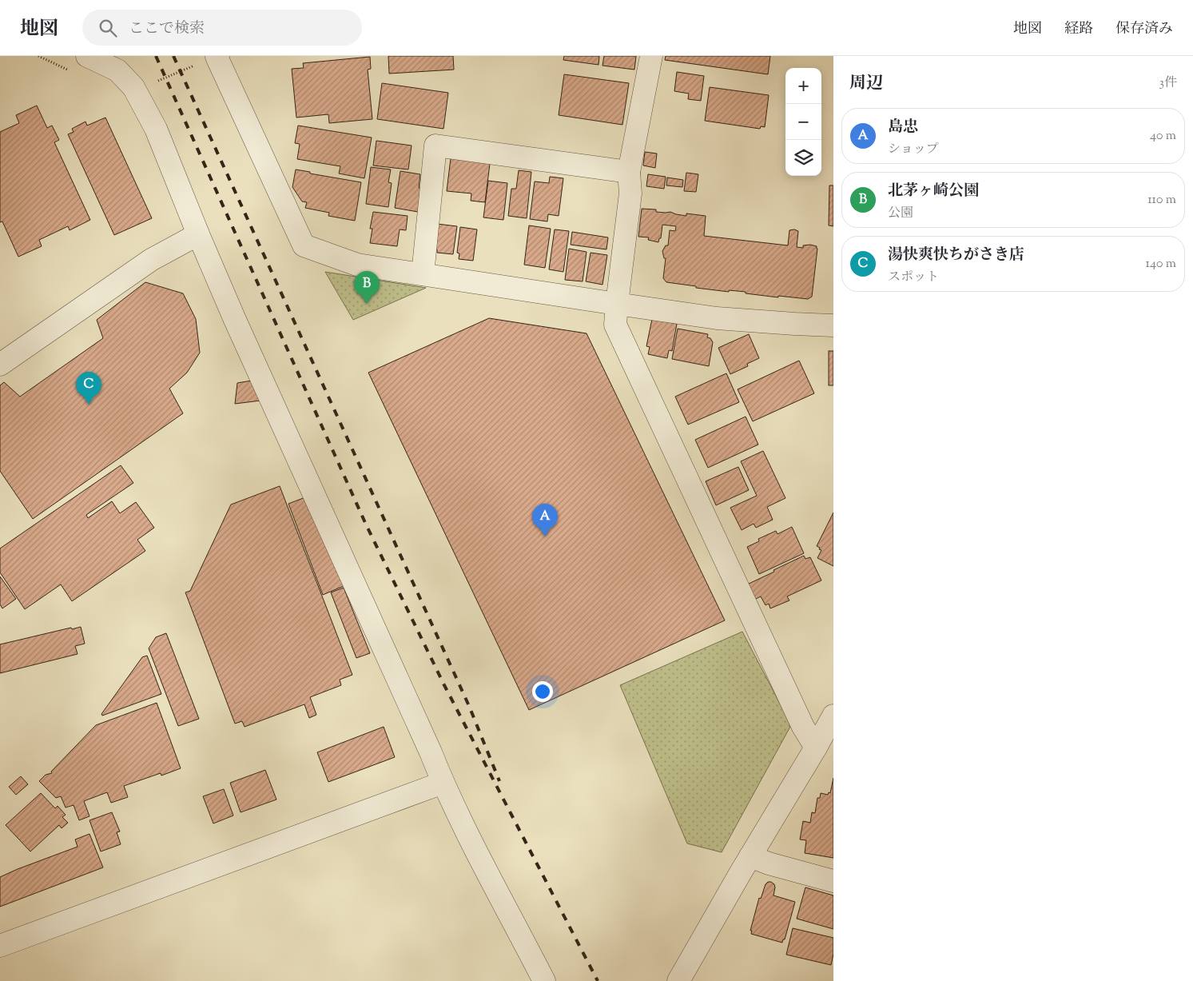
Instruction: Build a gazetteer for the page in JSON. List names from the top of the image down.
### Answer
{
  "page": {
    "header": "地図",
    "search": "ここで検索",
    "nav": ["地図", "経路", "保存済み"],
    "heading": ["周辺", "3件"],
    "map_buttons": ["+", "−"],
    "list": [
      {
        "mark": "A",
        "name": "島忠",
        "note": "ショップ",
        "value": "40 m"
      },
      {
        "mark": "B",
        "name": "北茅ヶ崎公園",
        "note": "公園",
        "value": "110 m"
      },
      {
        "mark": "C",
        "name": "湯快爽快ちがさき店",
        "note": "スポット",
        "value": "140 m"
      }
    ],
    "pins": ["B", "C", "A"]
  }
}
